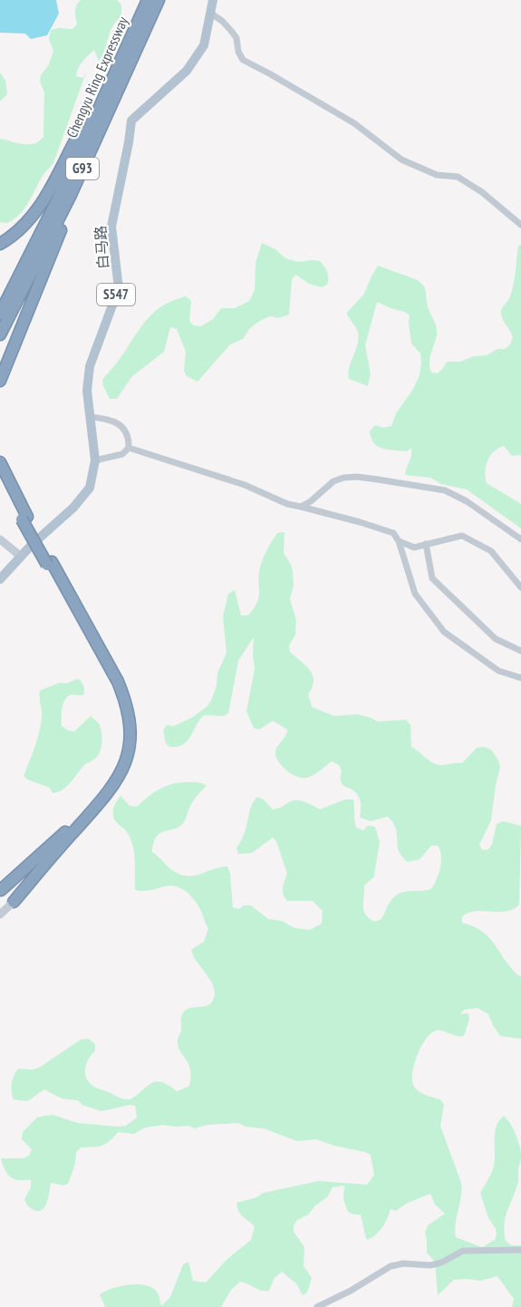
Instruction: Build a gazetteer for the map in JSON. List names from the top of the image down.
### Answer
{
  "streets": {
    "highway": ["Chengyu Ring Expressway", "G93"],
    "main road": ["白马路", "S547"]
  }
}
